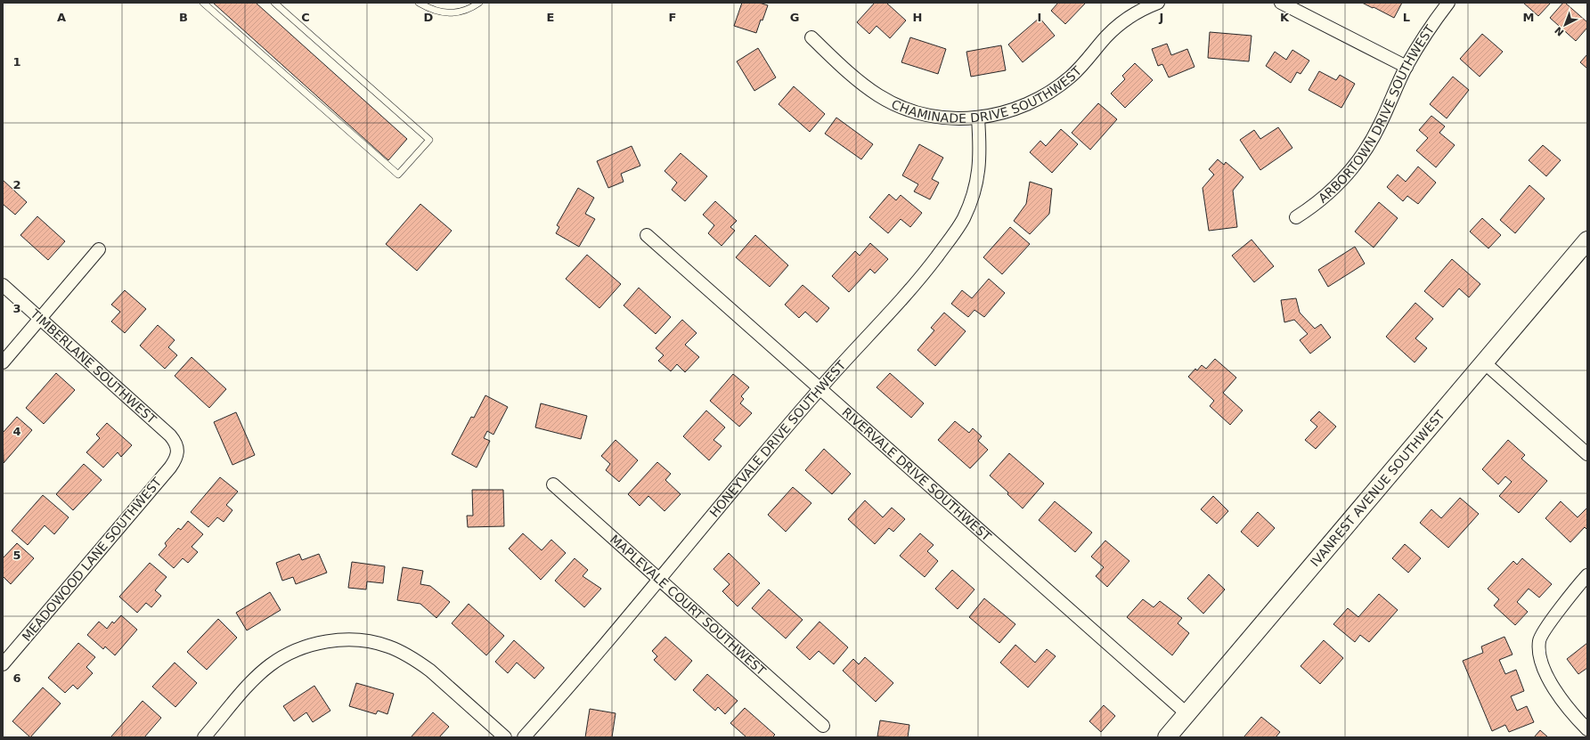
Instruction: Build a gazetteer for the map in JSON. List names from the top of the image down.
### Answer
{
  "streets": {
    "street": [
      "CHAMINADE DRIVE SOUTHWEST",
      "ARBORTOWN DRIVE SOUTHWEST",
      "TIMBERLANE SOUTHWEST",
      "HONEYVALE DRIVE SOUTHWEST",
      "RIVERVALE DRIVE SOUTHWEST",
      "IVANREST AVENUE SOUTHWEST",
      "MEADOWOOD LANE SOUTHWEST",
      "MAPLEVALE COURT SOUTHWEST"
    ]
  },
  "crossings": [
    ["CHAMINADE DRIVE SOUTHWEST", "HONEYVALE DRIVE SOUTHWEST"],
    ["TIMBERLANE SOUTHWEST", "MEADOWOOD LANE SOUTHWEST"],
    ["HONEYVALE DRIVE SOUTHWEST", "RIVERVALE DRIVE SOUTHWEST"],
    ["HONEYVALE DRIVE SOUTHWEST", "MAPLEVALE COURT SOUTHWEST"],
    ["RIVERVALE DRIVE SOUTHWEST", "IVANREST AVENUE SOUTHWEST"]
  ],
  "north": "bottom left",
  "grid": {
    "columns": [
      "A",
      "B",
      "C",
      "D",
      "E",
      "F",
      "G",
      "H",
      "I",
      "J",
      "K",
      "L",
      "M"
    ],
    "rows": [
      "1",
      "2",
      "3",
      "4",
      "5",
      "6"
    ]
  }
}
